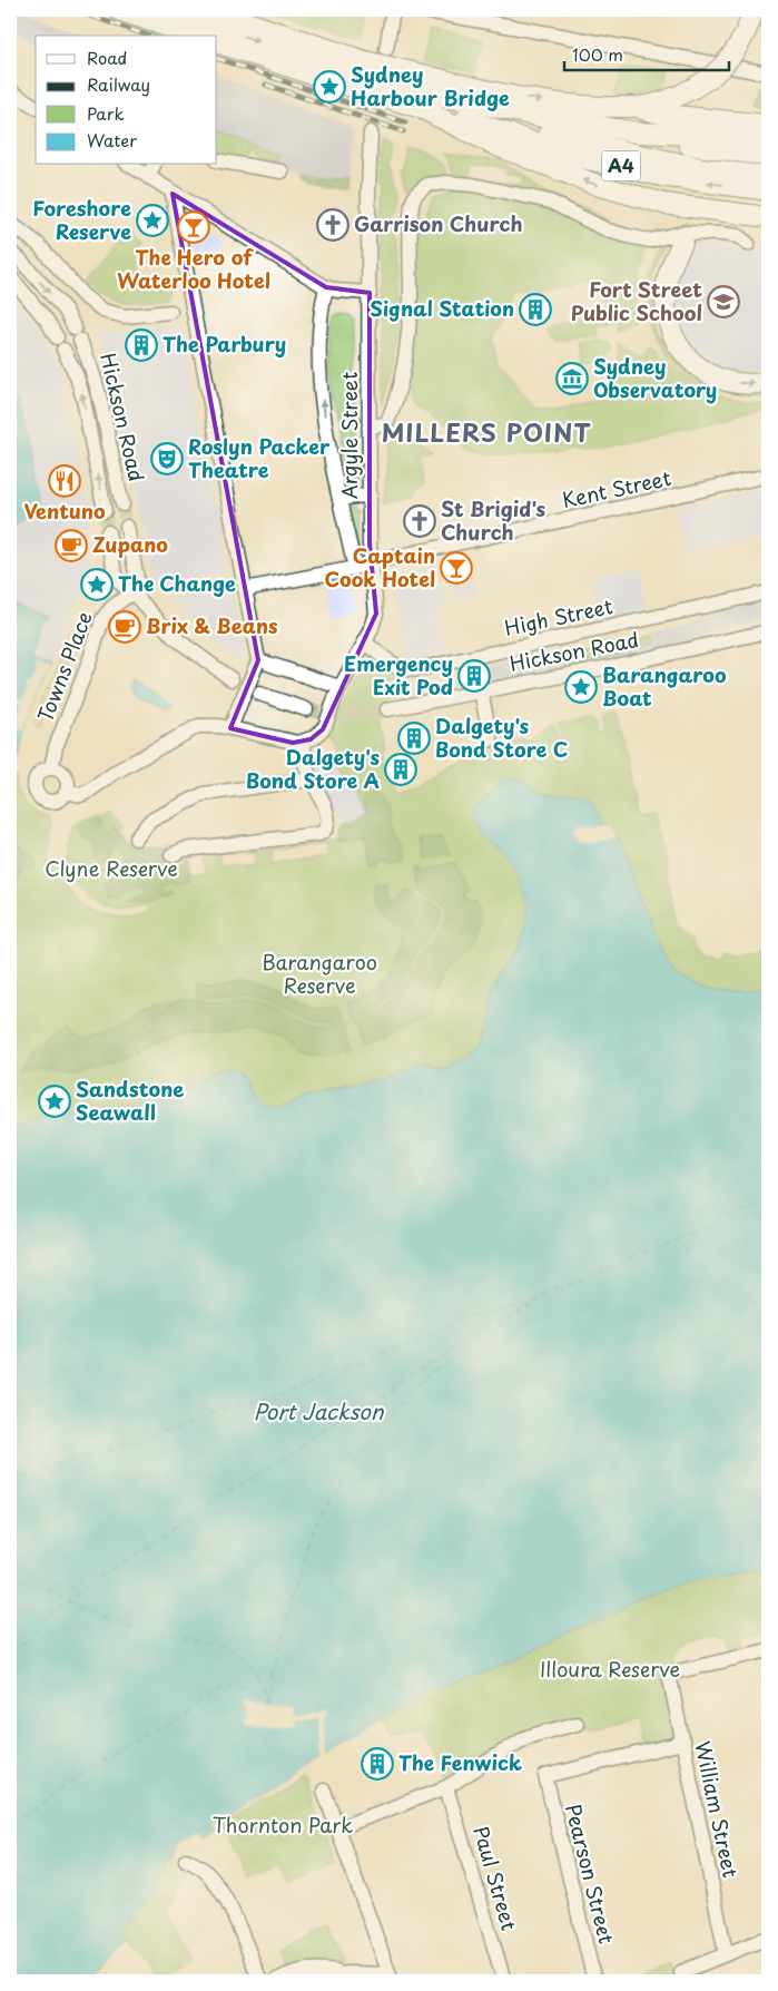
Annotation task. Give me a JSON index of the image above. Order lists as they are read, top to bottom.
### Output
{
  "streets": {
    "highway": ["A4"],
    "street": [
      "Hickson Road",
      "Argyle Street",
      "Kent Street",
      "High Street",
      "Towns Place",
      "William Street",
      "Pearson Street",
      "Paul Street"
    ]
  },
  "crossings": [
    ["Argyle Street", "Kent Street"],
    ["Argyle Street", "High Street"],
    ["William Street", "Pearson Street"]
  ],
  "districts": ["MILLERS POINT"],
  "water": ["Port Jackson"],
  "parks": [
    "Clyne Reserve",
    "Barangaroo Reserve",
    "Illoura Reserve",
    "Thornton Park"
  ],
  "places": {
    "place": [
      "Sydney Harbour Bridge",
      "Foreshore Reserve",
      "The Change",
      "Barangaroo Boat",
      "Sandstone Seawall"
    ],
    "church": ["Garrison Church", "St Brigid's Church"],
    "bar": ["The Hero of Waterloo Hotel", "Captain Cook Hotel"],
    "school or university": ["Fort Street Public School"],
    "building": [
      "Signal Station",
      "The Parbury",
      "Emergency Exit Pod",
      "Dalgety's Bond Store C",
      "Dalgety's Bond Store A",
      "The Fenwick"
    ],
    "museum": ["Sydney Observatory"],
    "theatre": ["Roslyn Packer Theatre"],
    "restaurant": ["Ventuno"],
    "cafe": ["Zupano", "Brix & Beans"]
  },
  "legend": [
    "Road",
    "Railway",
    "Park",
    "Water"
  ],
  "scale_bar": "100 m"
}
